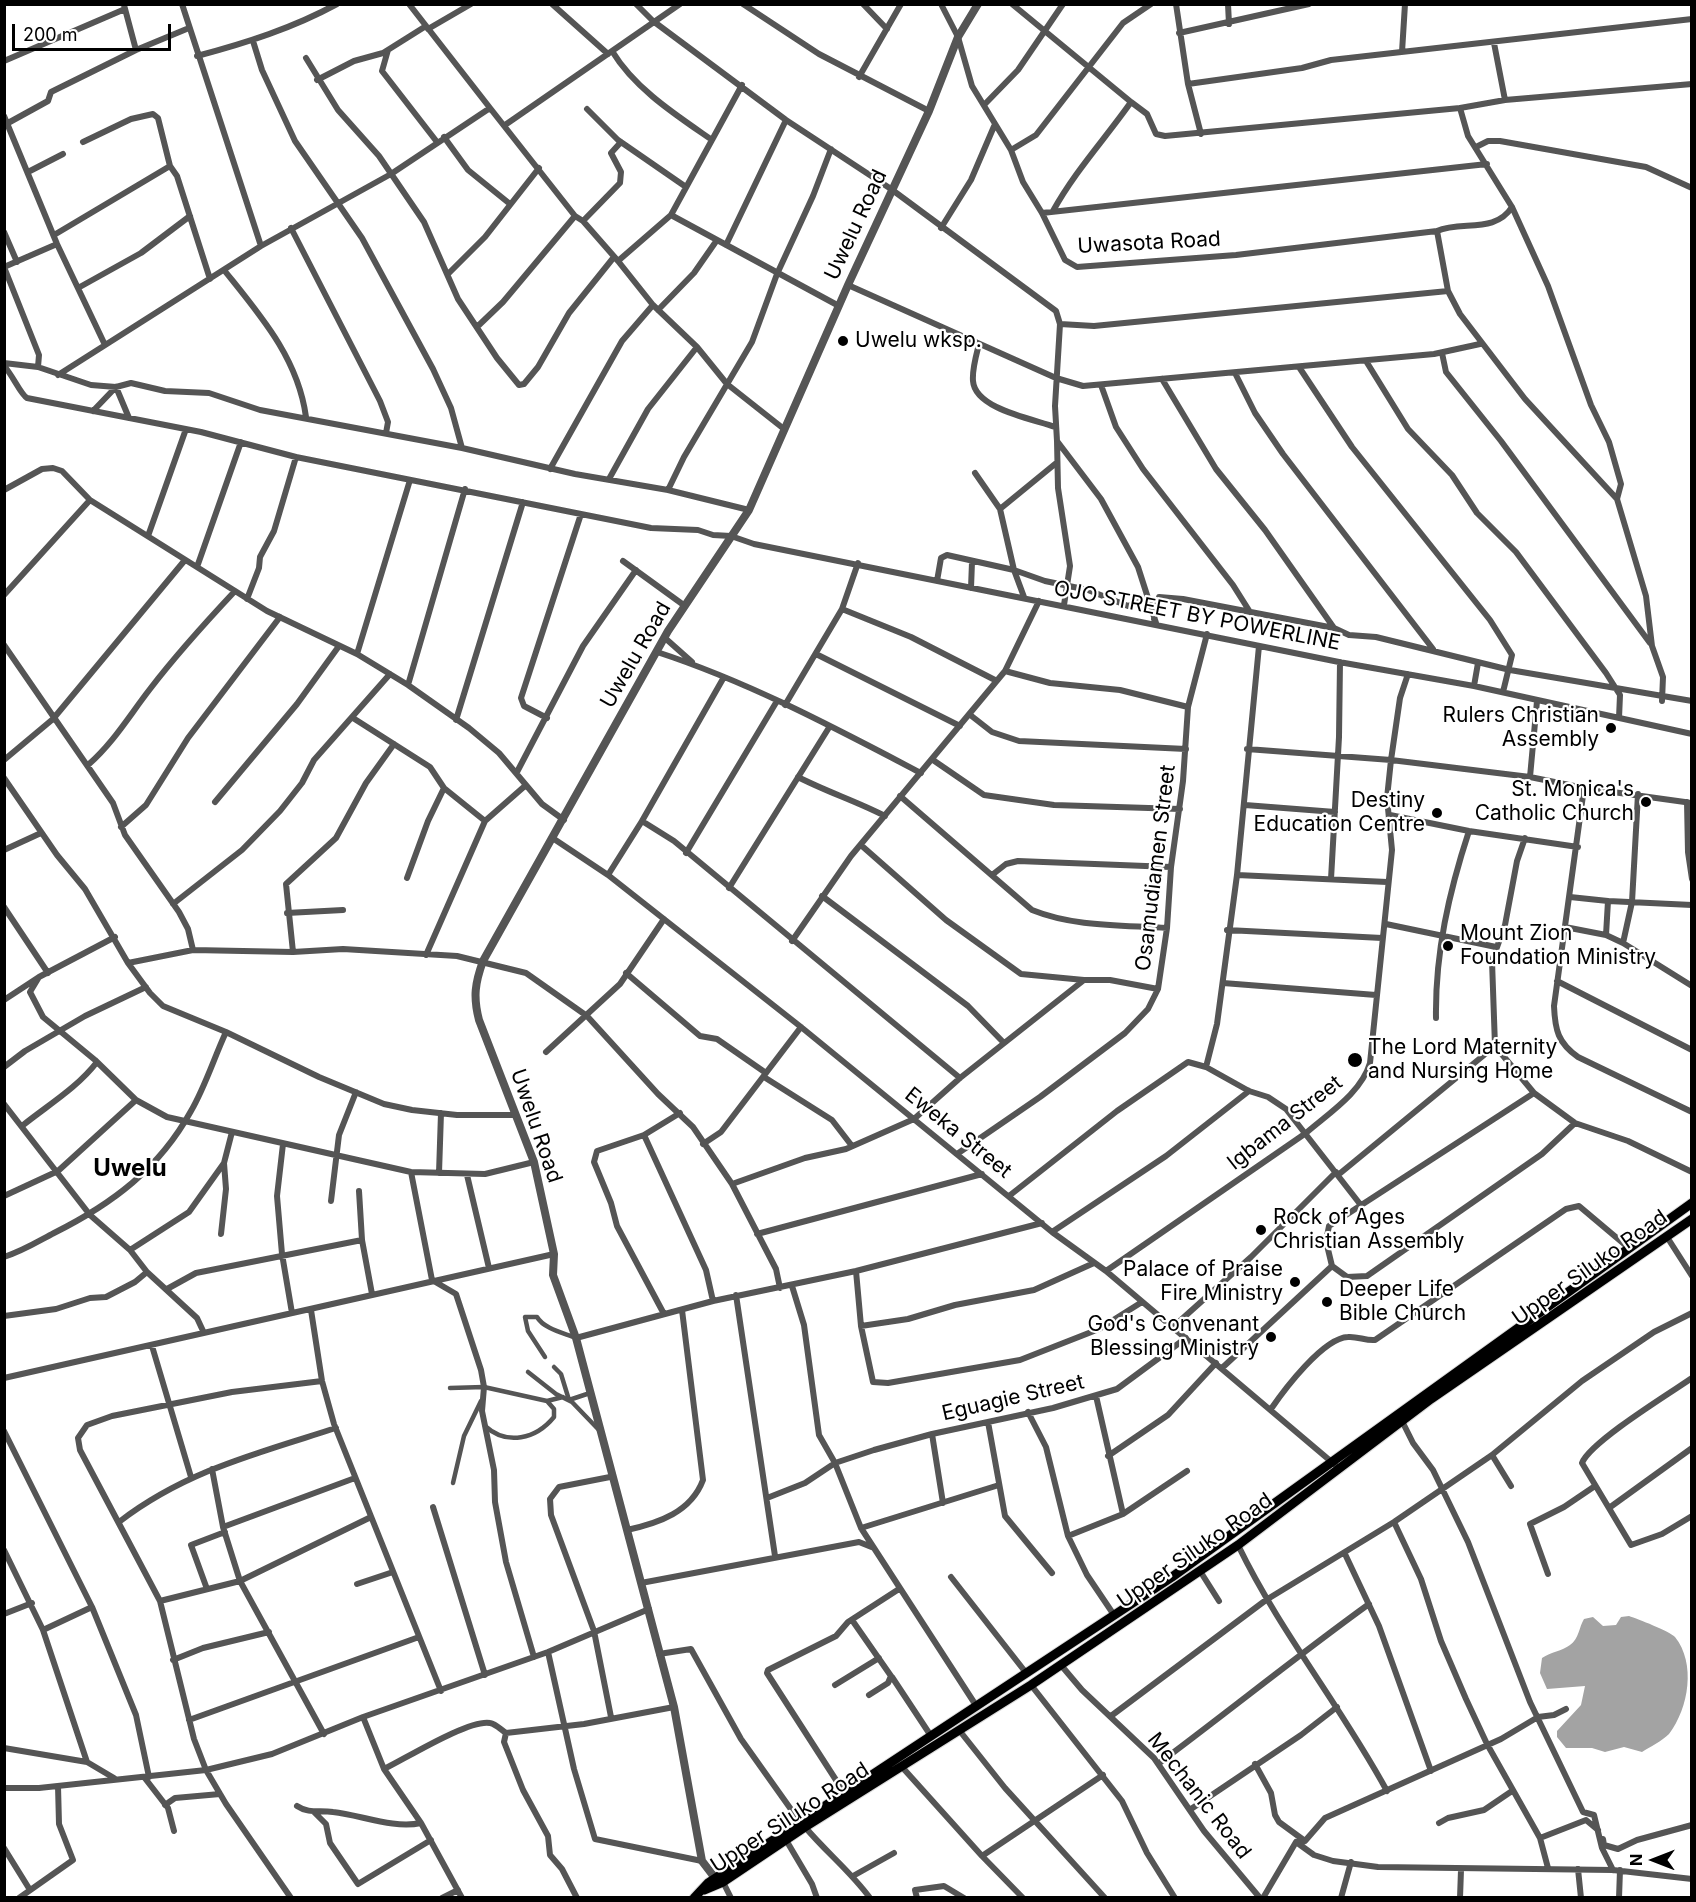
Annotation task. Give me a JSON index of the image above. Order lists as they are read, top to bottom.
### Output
{
  "streets": {
    "main road": ["Upper Siluko Road"],
    "street": [
      "Uwelu Road",
      "Uwasota Road",
      "OJO STREET BY POWERLINE",
      "Osamudiamen Street",
      "Igbama Street",
      "Eweka Street",
      "Eguagie Street",
      "Mechanic Road"
    ]
  },
  "crossings": [
    ["Uwelu Road", "Uwasota Road"],
    ["Uwelu Road", "Eweka Street"],
    ["Uwelu Road", "Upper Siluko Road"],
    ["OJO STREET BY POWERLINE", "Osamudiamen Street"],
    ["OJO STREET BY POWERLINE", "Igbama Street"],
    ["Osamudiamen Street", "Eweka Street"],
    ["Igbama Street", "Eweka Street"],
    ["Eweka Street", "Upper Siluko Road"],
    ["Eweka Street", "Eguagie Street"],
    ["Upper Siluko Road", "Mechanic Road"]
  ],
  "districts": ["Uwelu"],
  "places": [
    "Uwelu wksp.",
    "Rulers Christian Assembly",
    "St. Monica's Catholic Church",
    "Destiny Education Centre",
    "Mount Zion Foundation Ministry",
    "The Lord Maternity and Nursing Home",
    "Rock of Ages Christian Assembly",
    "Palace of Praise Fire Ministry",
    "Deeper Life Bible Church",
    "God's Convenant Blessing Ministry"
  ],
  "scale_bar": "200 m",
  "north": "left"
}
